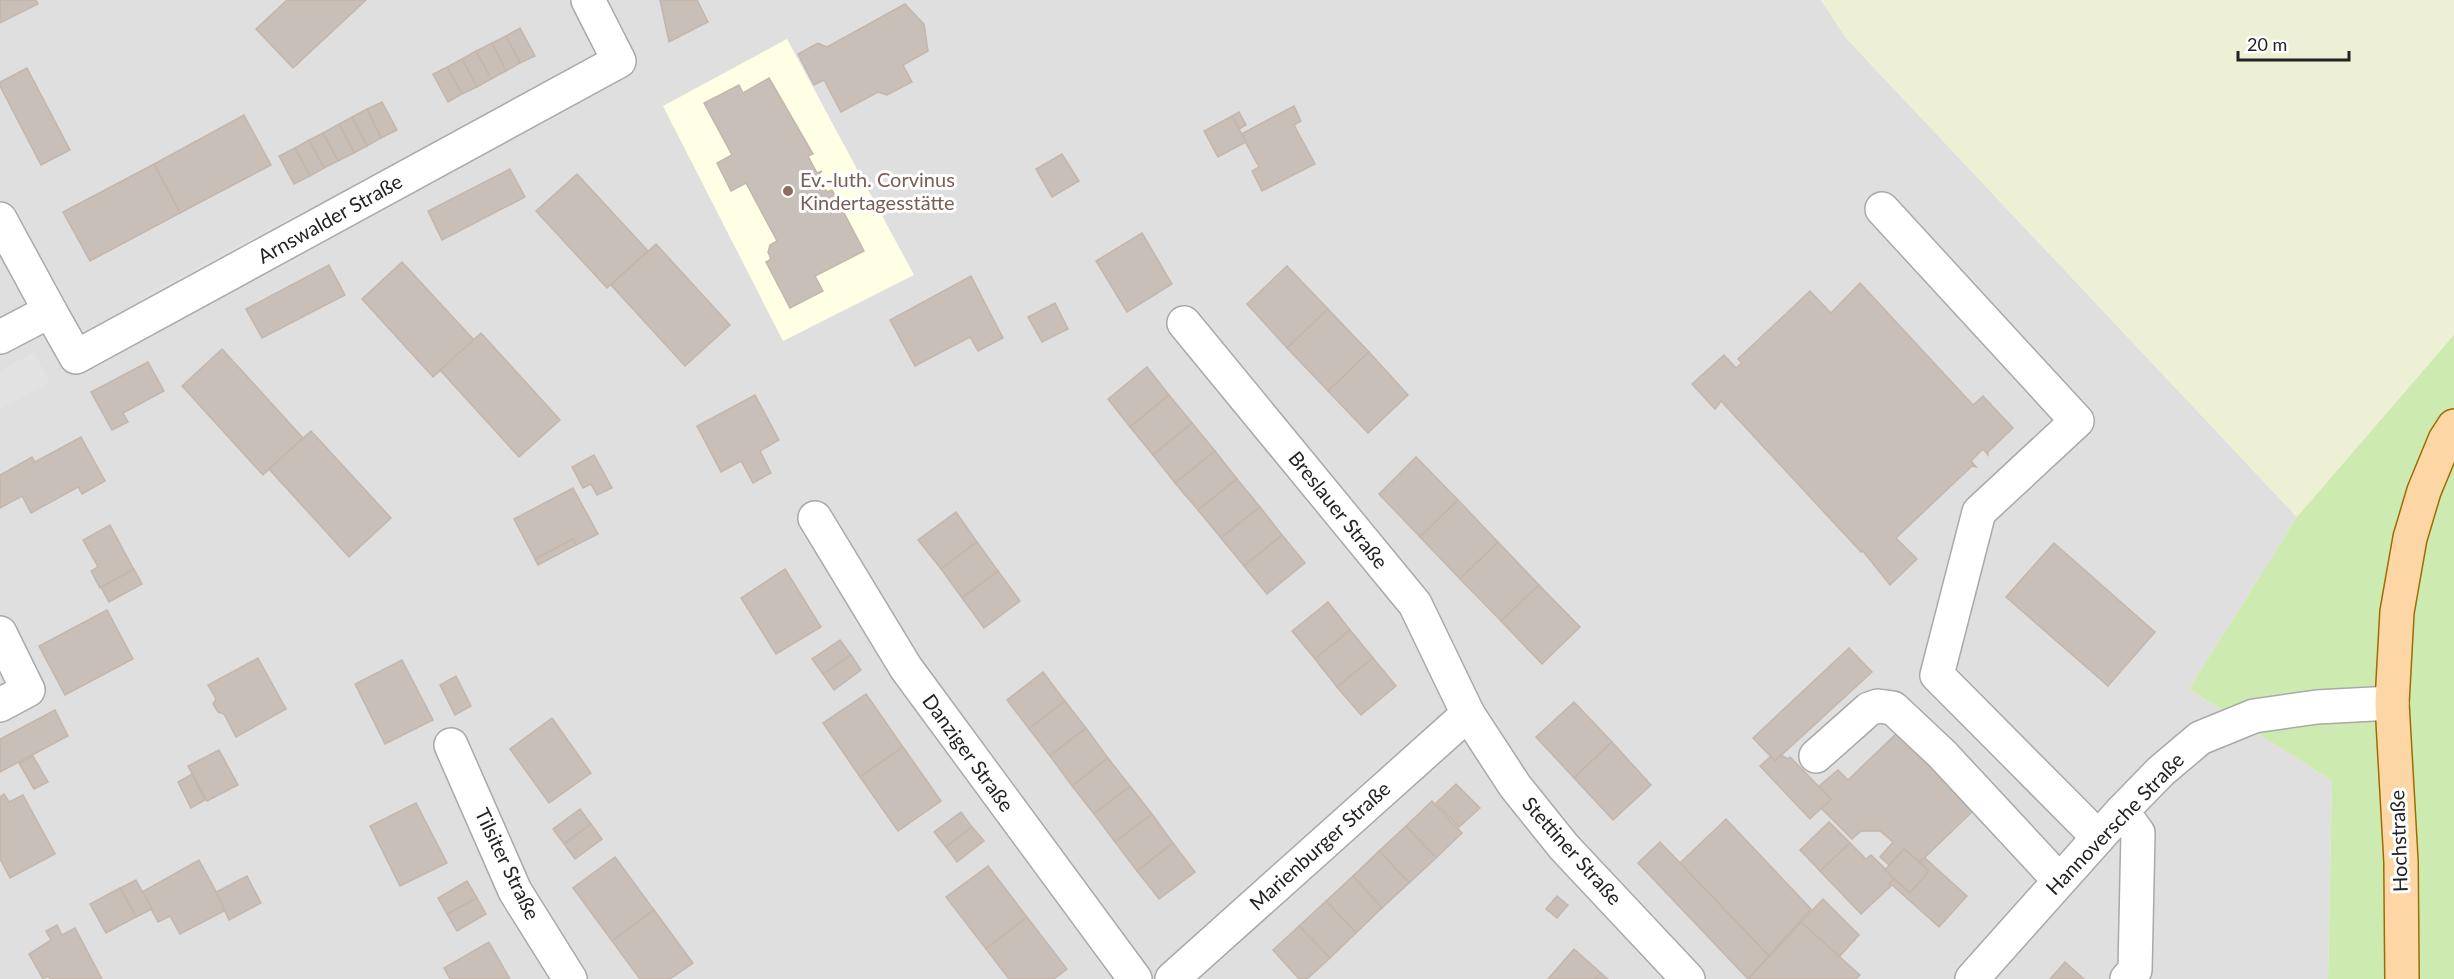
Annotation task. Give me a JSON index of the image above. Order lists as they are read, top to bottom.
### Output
{
  "streets": {
    "main road": ["Hochstraße"],
    "street": [
      "Arnswalder Straße",
      "Breslauer Straße",
      "Danziger Straße",
      "Hannoversche Straße",
      "Marienburger Straße",
      "Stettiner Straße",
      "Tilsiter Straße"
    ]
  },
  "crossings": [
    ["Breslauer Straße", "Marienburger Straße"],
    ["Breslauer Straße", "Stettiner Straße"],
    ["Hannoversche Straße", "Hochstraße"],
    ["Marienburger Straße", "Stettiner Straße"]
  ],
  "places": ["Ev.-luth. Corvinus Kindertagesstätte"],
  "scale_bar": "20 m"
}
